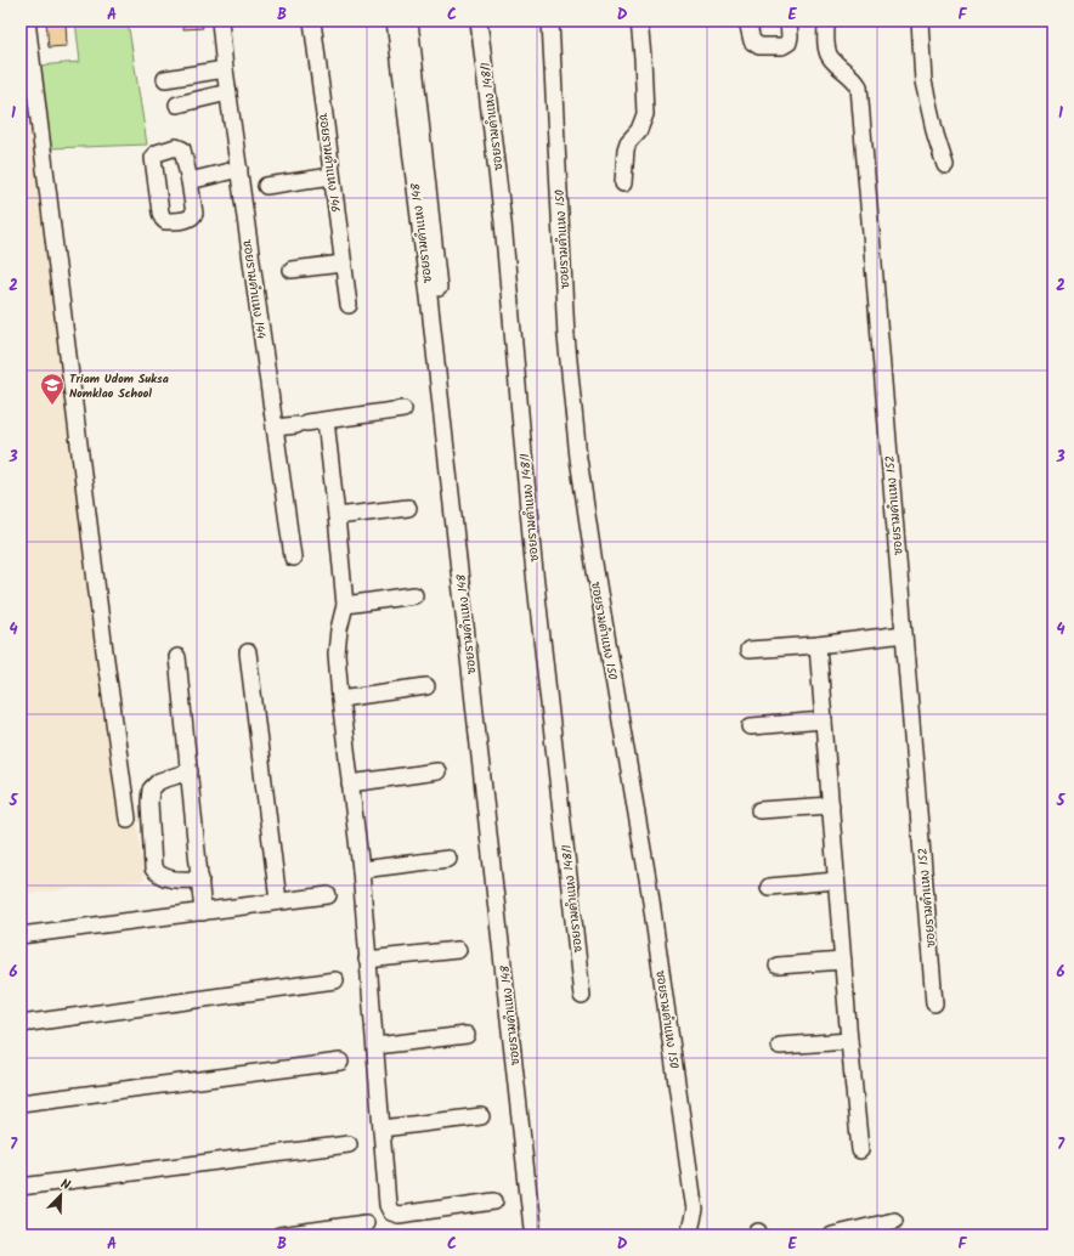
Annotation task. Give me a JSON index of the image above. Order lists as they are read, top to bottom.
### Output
{
  "streets": {
    "street": [
      "ซอยรามคำแหง 148/1",
      "ซอยรามคำแหง 146",
      "ซอยรามคำแหง 148",
      "ซอยรามคำแหง 150",
      "ซอยรามคำแหง 144",
      "ซอยรามคำแหง 152"
    ]
  },
  "places": {
    "school or university": ["Triam Udom Suksa Nomklao School"]
  },
  "north": "top right",
  "grid": {
    "columns": [
      "A",
      "B",
      "C",
      "D",
      "E",
      "F"
    ],
    "rows": [
      "1",
      "2",
      "3",
      "4",
      "5",
      "6",
      "7"
    ]
  }
}
